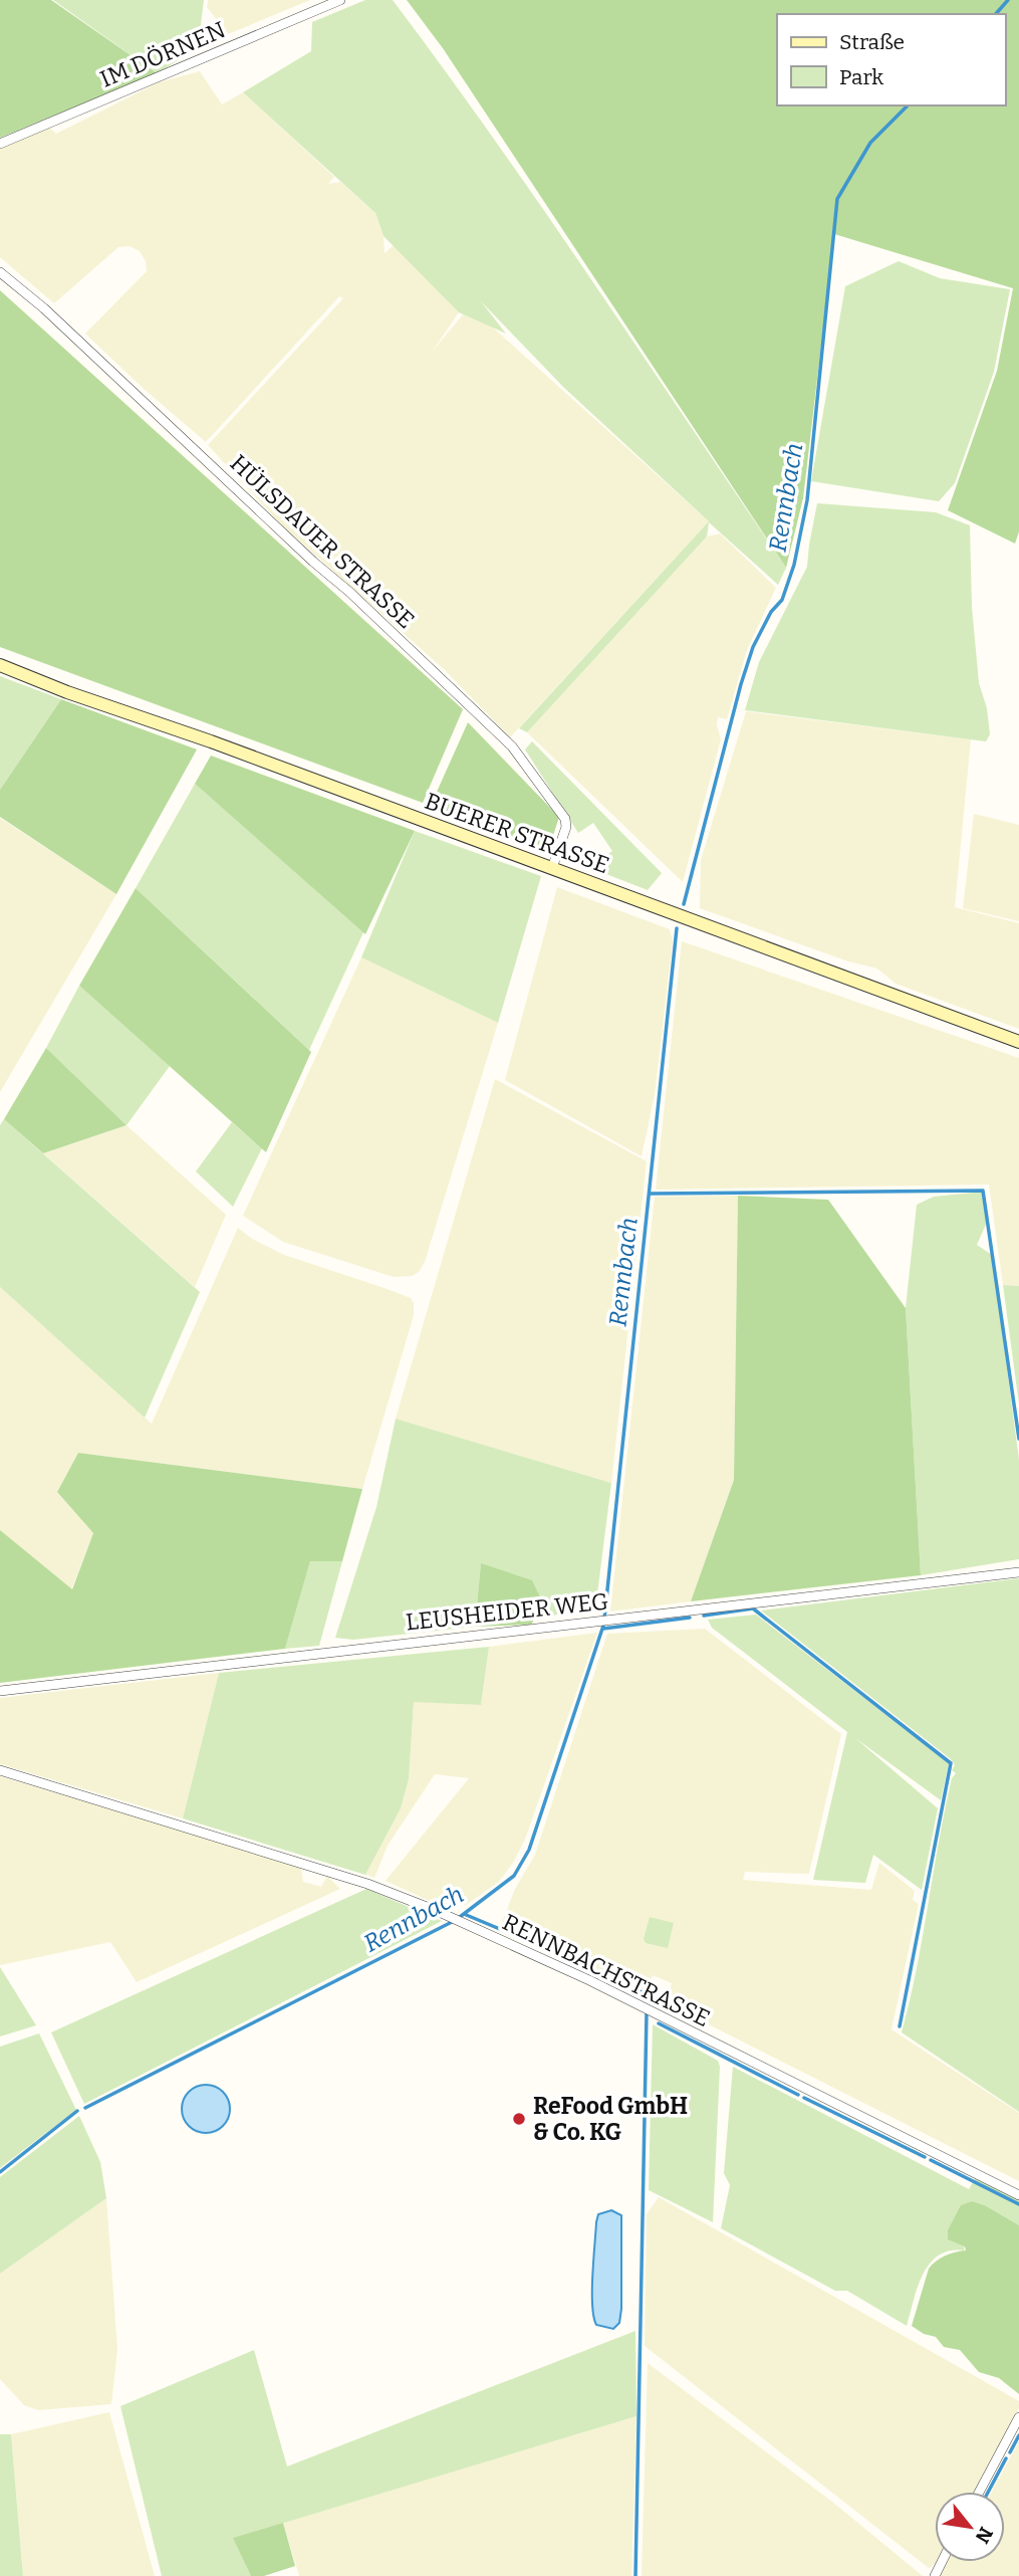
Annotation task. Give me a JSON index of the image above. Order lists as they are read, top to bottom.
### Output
{
  "streets": {
    "main road": ["BUERER STRASSE"],
    "street": [
      "IM DÖRNEN",
      "HÜLSDAUER STRASSE",
      "LEUSHEIDER WEG",
      "RENNBACHSTRASSE"
    ]
  },
  "crossings": [
    ["HÜLSDAUER STRASSE", "BUERER STRASSE"]
  ],
  "water": ["Rennbach"],
  "places": ["ReFood GmbH & Co. KG"],
  "legend": ["Straße", "Park"],
  "north": "bottom right"
}
